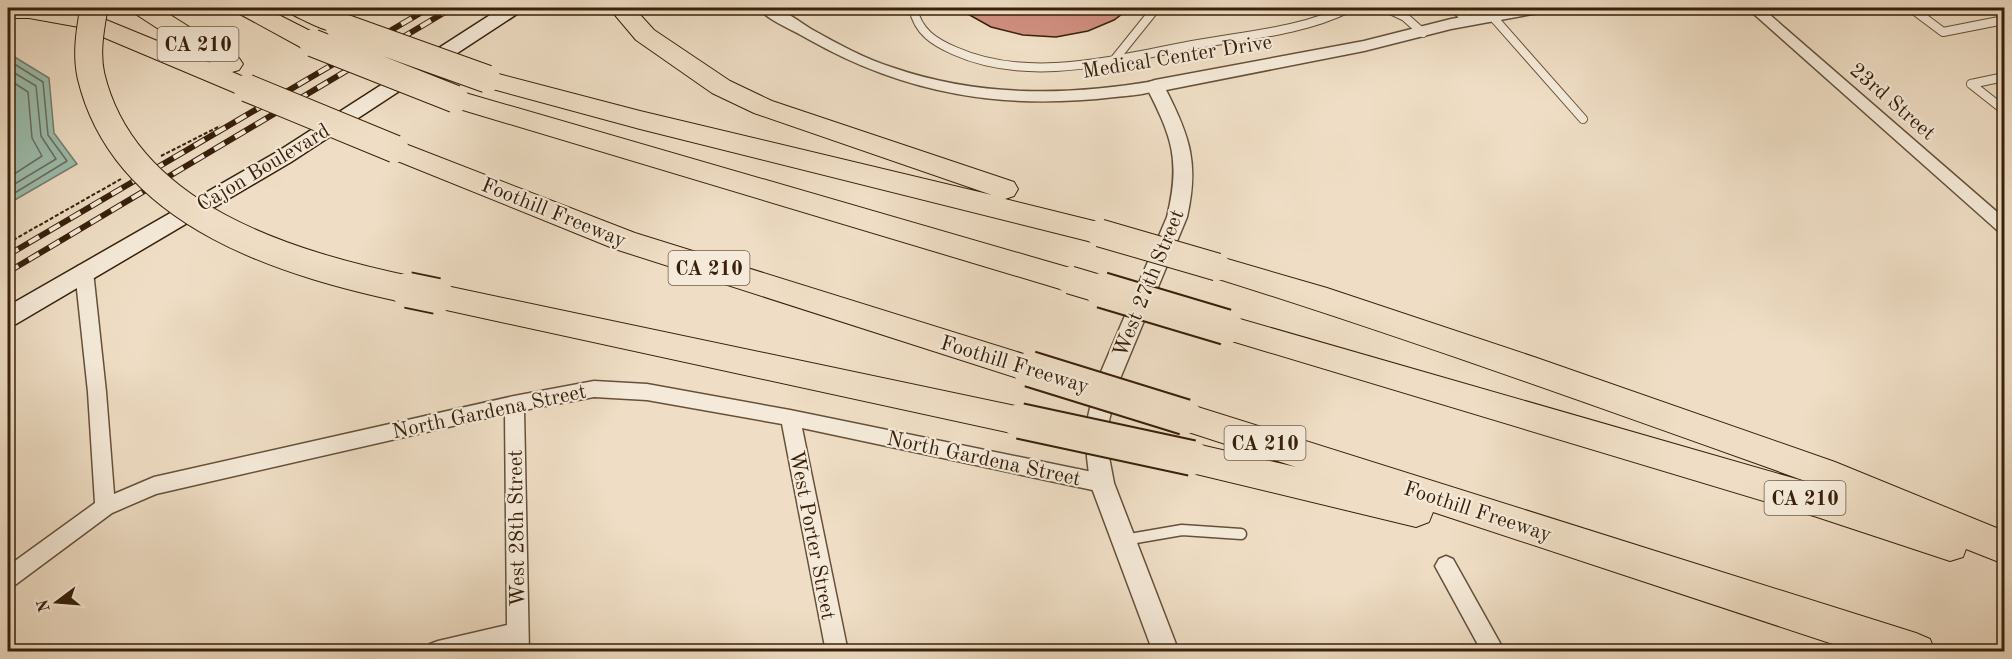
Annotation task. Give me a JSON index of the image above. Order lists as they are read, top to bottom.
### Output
{
  "streets": {
    "highway": ["CA 210", "Foothill Freeway"],
    "main road": ["Cajon Boulevard"],
    "street": [
      "Medical Center Drive",
      "23rd Street",
      "West 27th Street",
      "North Gardena Street",
      "West 28th Street",
      "West Porter Street"
    ]
  },
  "crossings": [
    ["CA 210", "Foothill Freeway"],
    ["Medical Center Drive", "West 27th Street"],
    ["West 27th Street", "North Gardena Street"],
    ["North Gardena Street", "West 28th Street"],
    ["North Gardena Street", "West Porter Street"]
  ],
  "north": "left"
}
